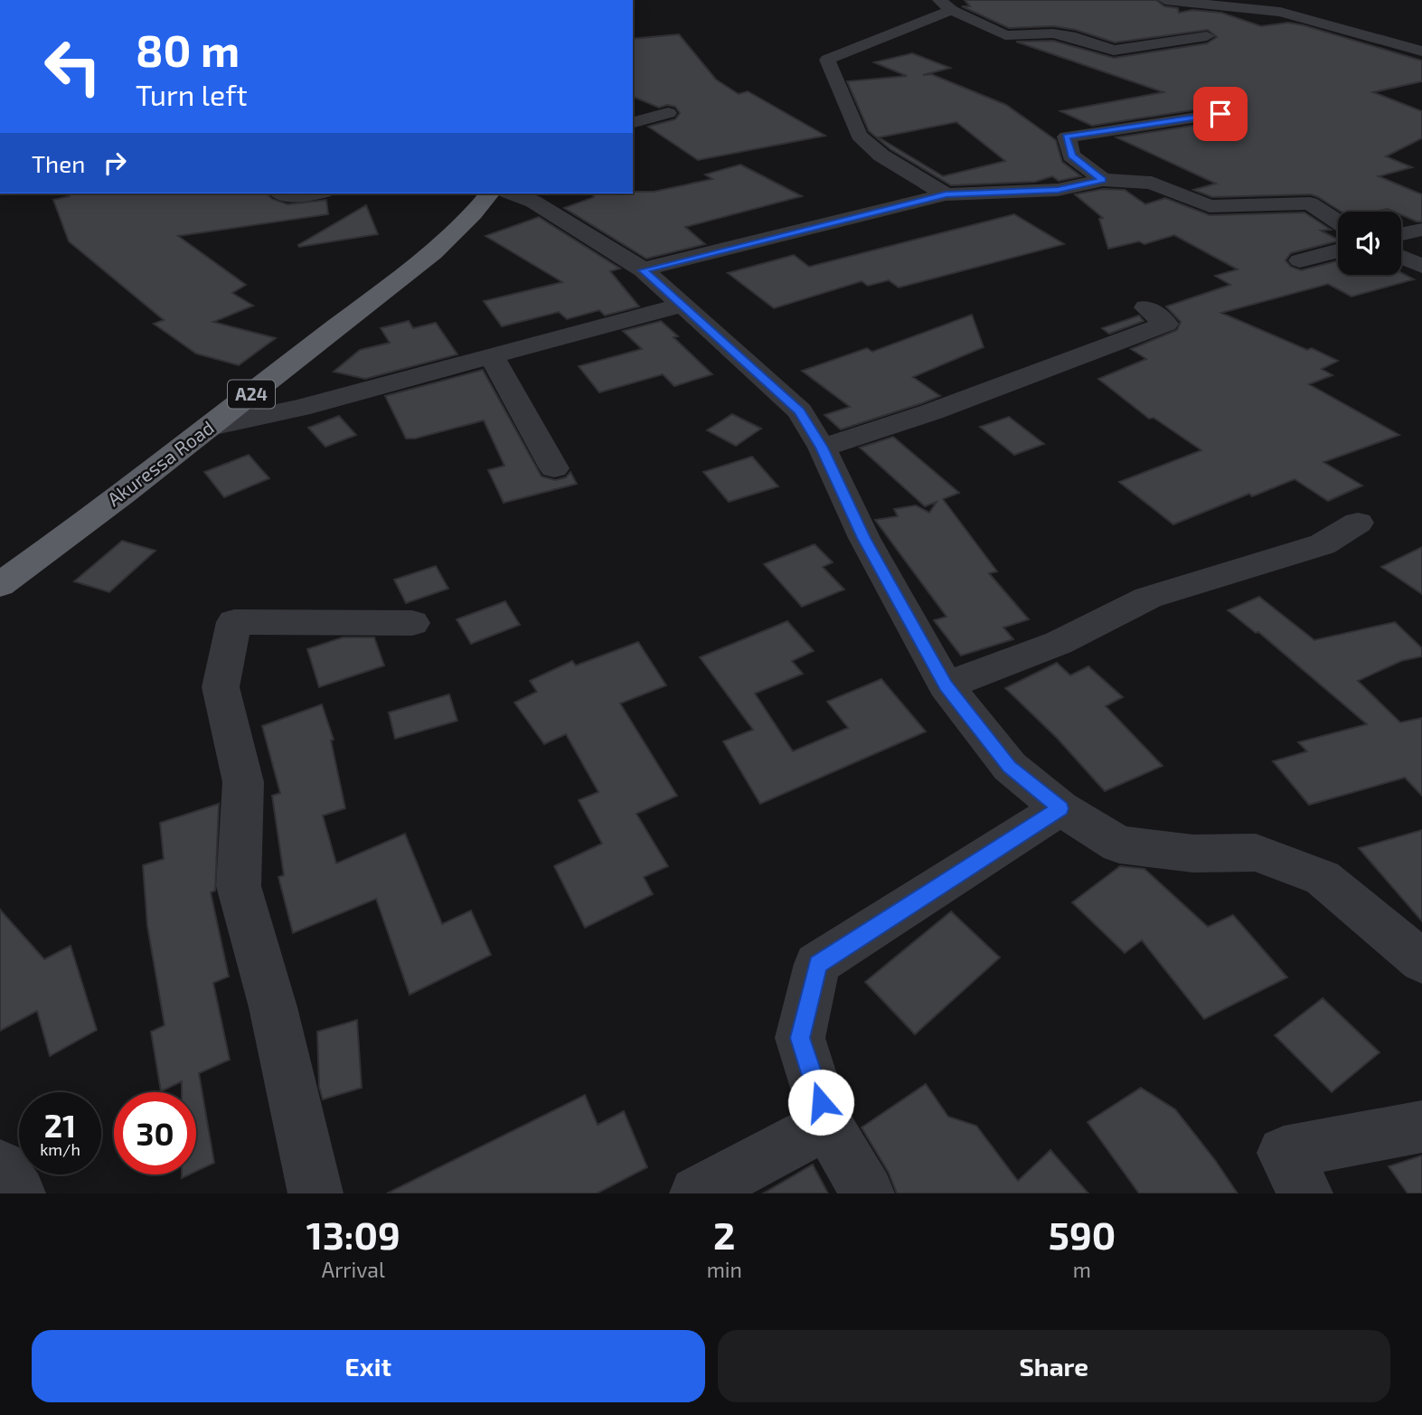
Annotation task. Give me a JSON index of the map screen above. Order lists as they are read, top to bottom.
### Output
{
  "streets": {
    "highway": ["A24", "Akuressa Road"]
  },
  "page": {
    "turn": ["80 m", "Turn left"],
    "then": "Then",
    "speed": "21 km/h",
    "limit": "30",
    "eta": [
      "13:09",
      "Arrival",
      "2",
      "min",
      "590",
      "m"
    ],
    "buttons": ["Exit", "Share"]
  }
}
